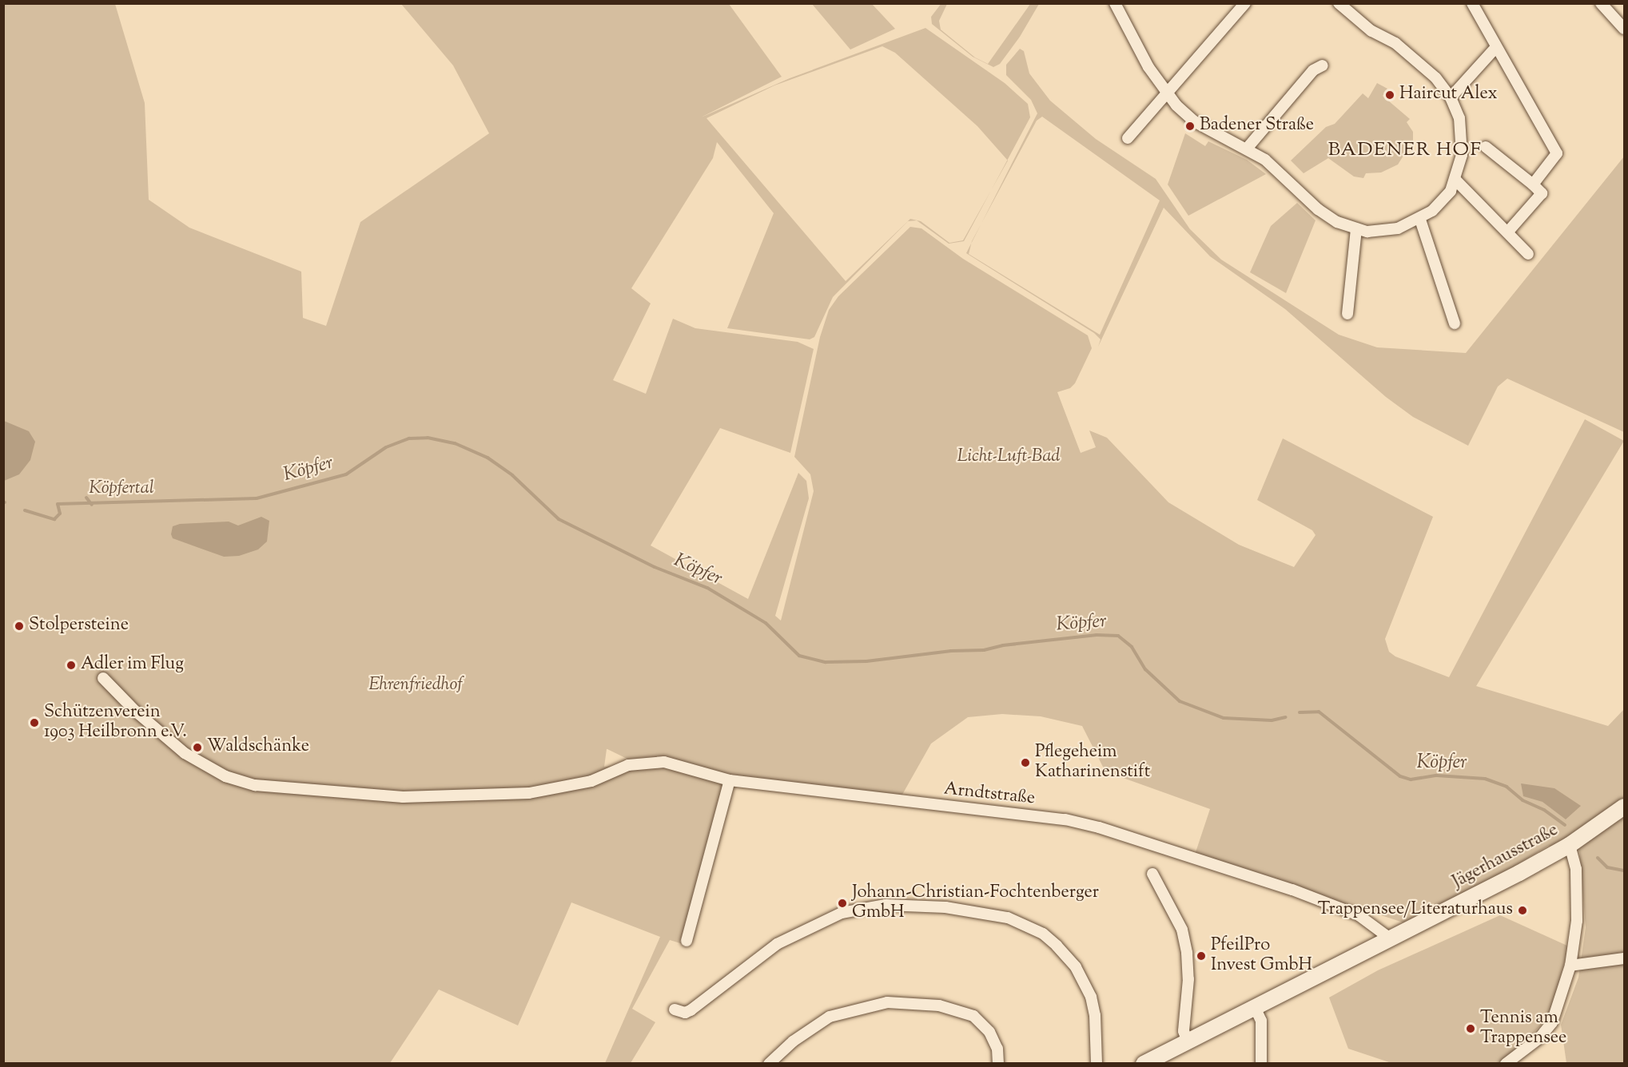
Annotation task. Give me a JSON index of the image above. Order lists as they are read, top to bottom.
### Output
{
  "streets": {
    "street": ["Arndtstraße", "Jägerhausstraße"]
  },
  "crossings": [
    ["Arndtstraße", "Jägerhausstraße"]
  ],
  "districts": ["BADENER HOF"],
  "water": ["Köpfer"],
  "parks": ["Licht-Luft-Bad", "Köpfertal", "Ehrenfriedhof"],
  "places": [
    "Haircut Alex",
    "Badener Straße",
    "Stolpersteine",
    "Adler im Flug",
    "Schützenverein 1903 Heilbronn e.V.",
    "Waldschänke",
    "Pflegeheim Katharinenstift",
    "Johann-Christian-Fochtenberger GmbH",
    "Trappensee/Literaturhaus",
    "PfeilPro Invest GmbH",
    "Tennis am Trappensee"
  ]
}
